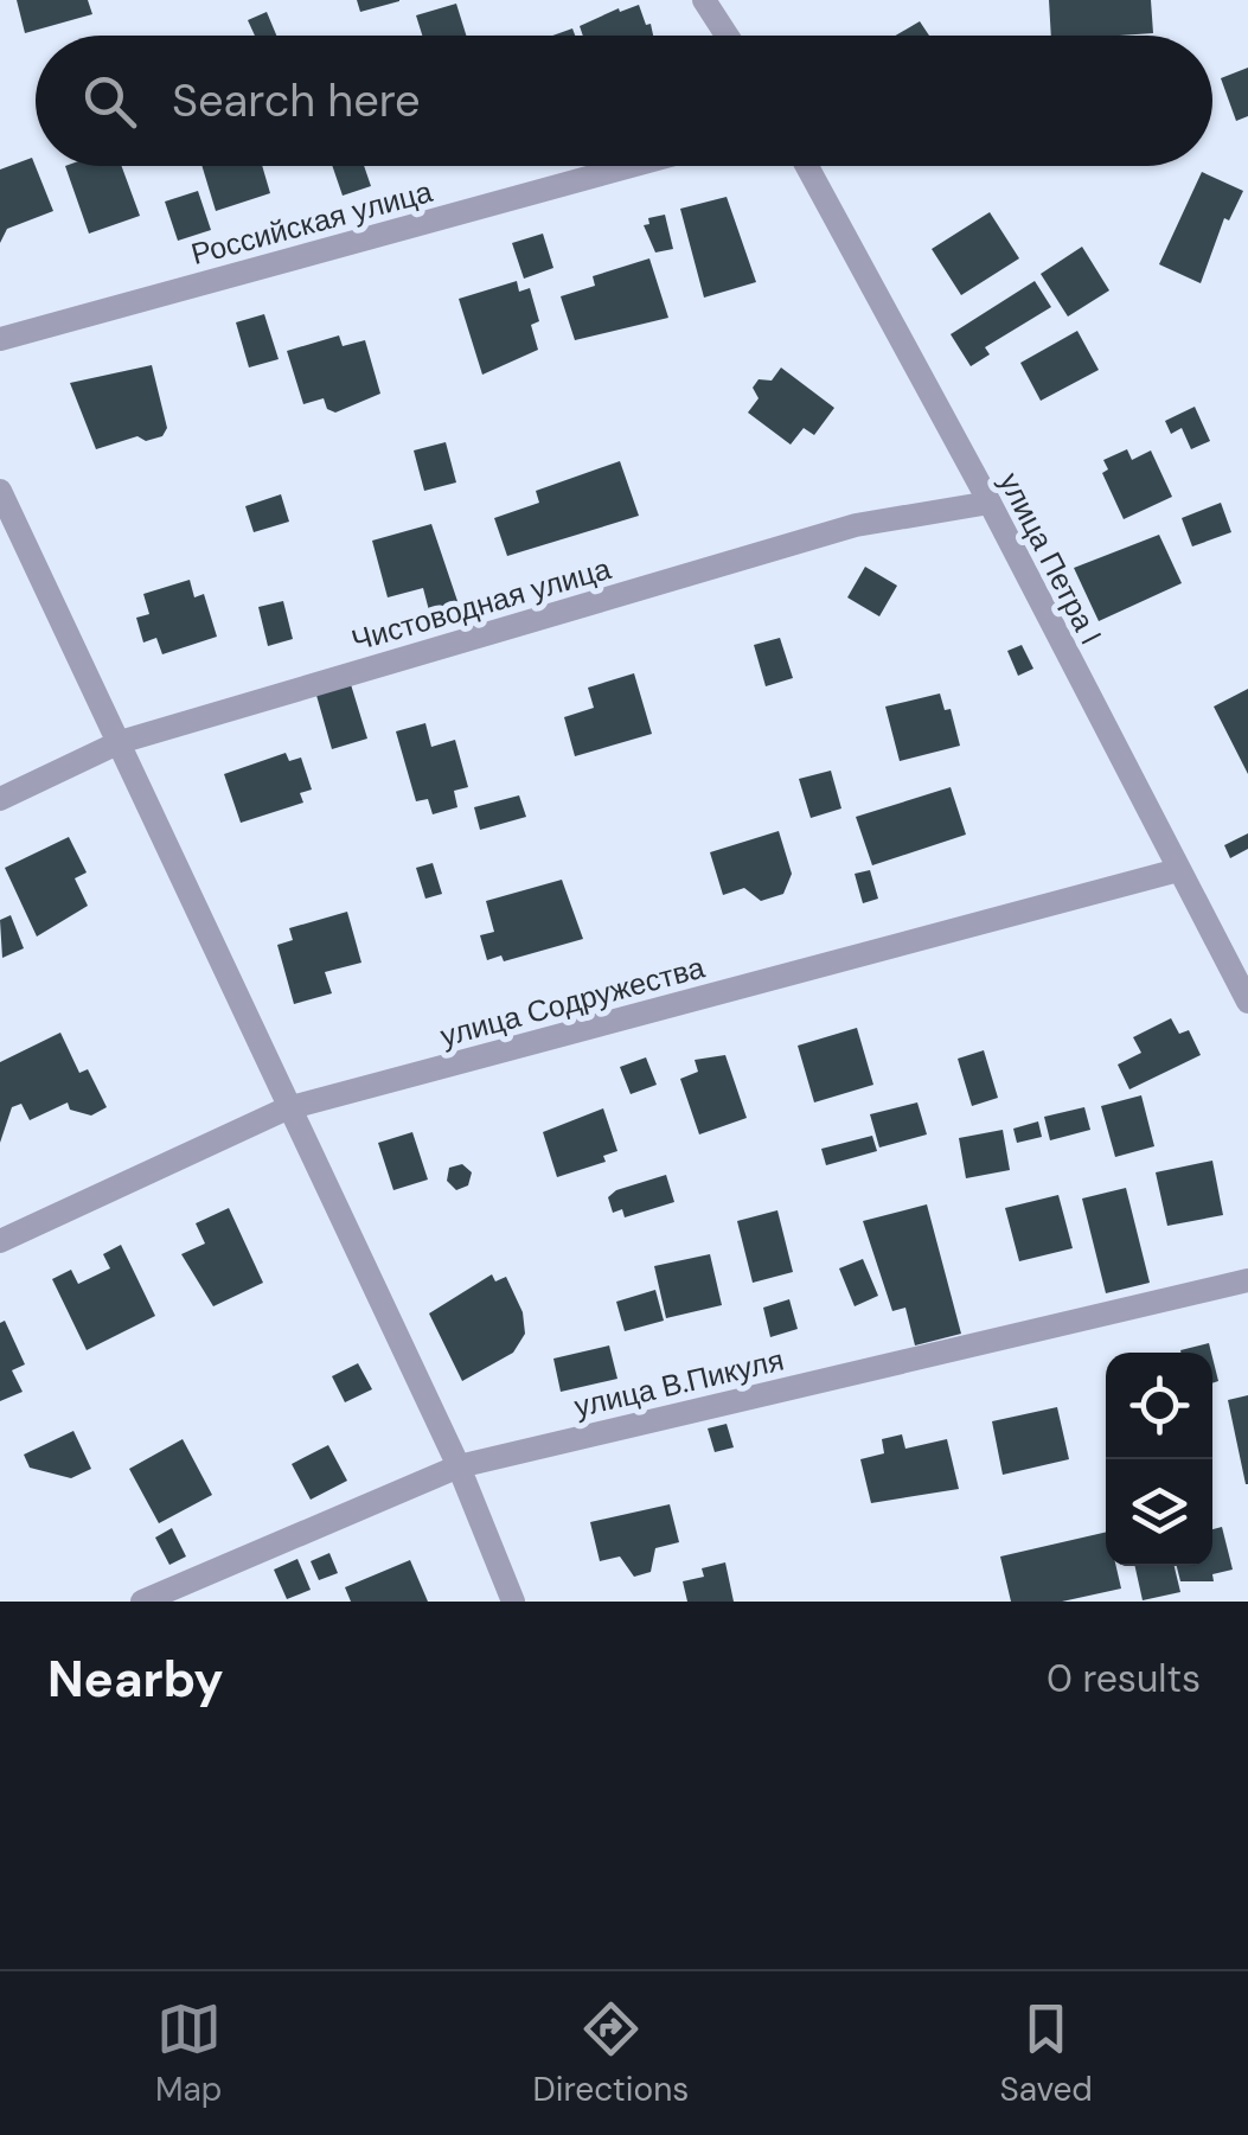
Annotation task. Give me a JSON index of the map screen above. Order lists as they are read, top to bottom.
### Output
{
  "streets": {
    "street": [
      "Российская улица",
      "улица Петра I",
      "Чистоводная улица",
      "улица Содружества",
      "улица В.Пикуля"
    ]
  },
  "crossings": [
    ["улица Петра I", "Чистоводная улица"],
    ["улица Петра I", "улица Содружества"]
  ],
  "page": {
    "search": "Search here",
    "heading": ["Nearby", "0 results"],
    "nav": ["Map", "Directions", "Saved"]
  }
}
